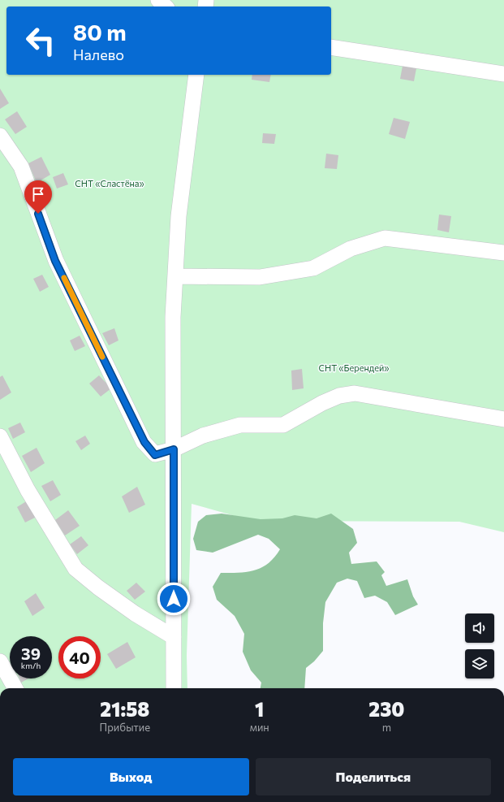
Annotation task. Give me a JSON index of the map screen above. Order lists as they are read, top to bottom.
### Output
{
  "parks": ["СНТ «Сластёна»", "СНТ «Берендей»"],
  "page": {
    "turn": ["80 m", "Налево"],
    "speed": "39 km/h",
    "limit": "40",
    "eta": [
      "21:58",
      "Прибытие",
      "1",
      "мин",
      "230",
      "m"
    ],
    "buttons": ["Выход", "Поделиться"]
  }
}
